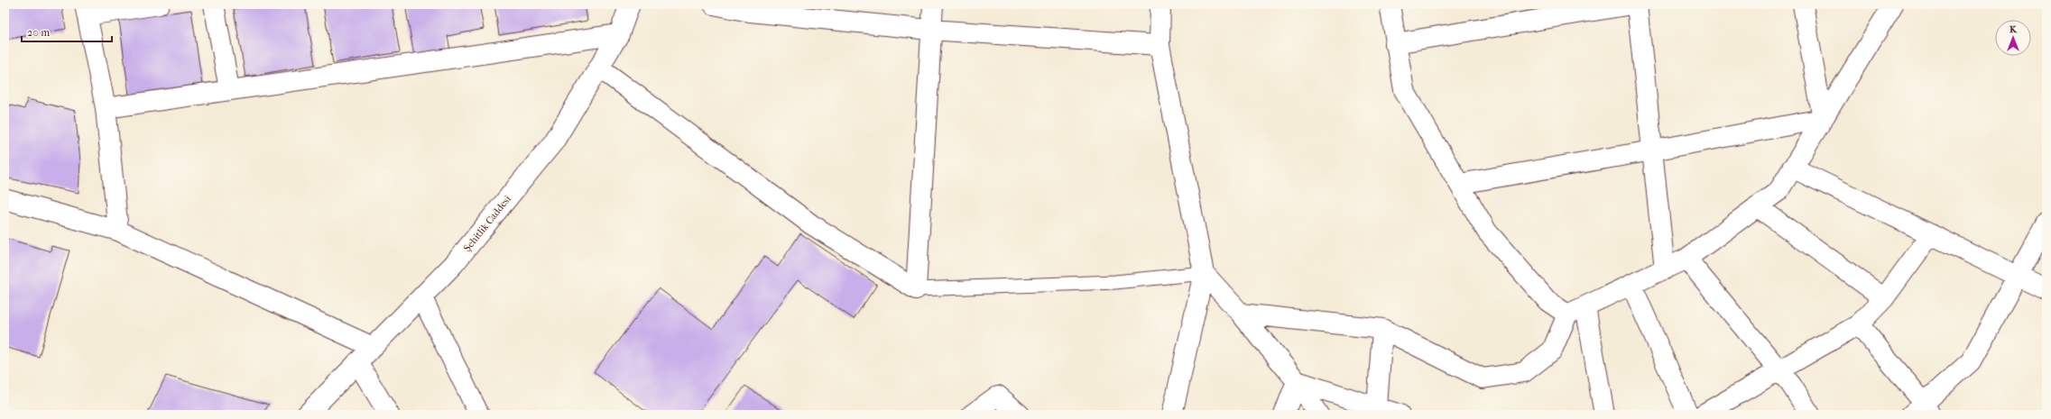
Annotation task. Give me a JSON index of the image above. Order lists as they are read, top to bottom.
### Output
{
  "streets": {
    "street": ["Şehitlik Caddesi"]
  },
  "scale_bar": "20 m",
  "north": "top"
}
